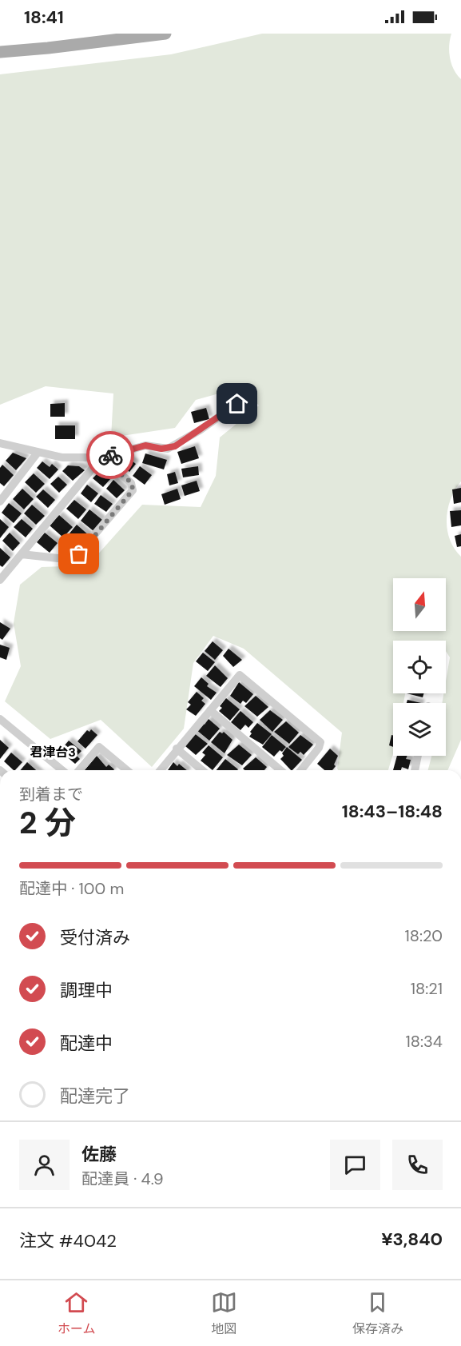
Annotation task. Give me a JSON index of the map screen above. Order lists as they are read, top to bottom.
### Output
{
  "districts": ["君津台3"],
  "north": "top",
  "page": {
    "status": "18:41",
    "heading": ["2 分", "到着まで", "18:43–18:48"],
    "panel": [
      "佐藤",
      "配達員 · 4.9",
      "注文 #4042",
      "¥3,840"
    ],
    "bar": "配達中 · 100 m",
    "list": [
      ["受付済み", "18:20"],
      ["調理中", "18:21"],
      ["配達中", "18:34"],
      "配達完了"
    ],
    "tabs": ["ホーム", "地図", "保存済み"]
  }
}
